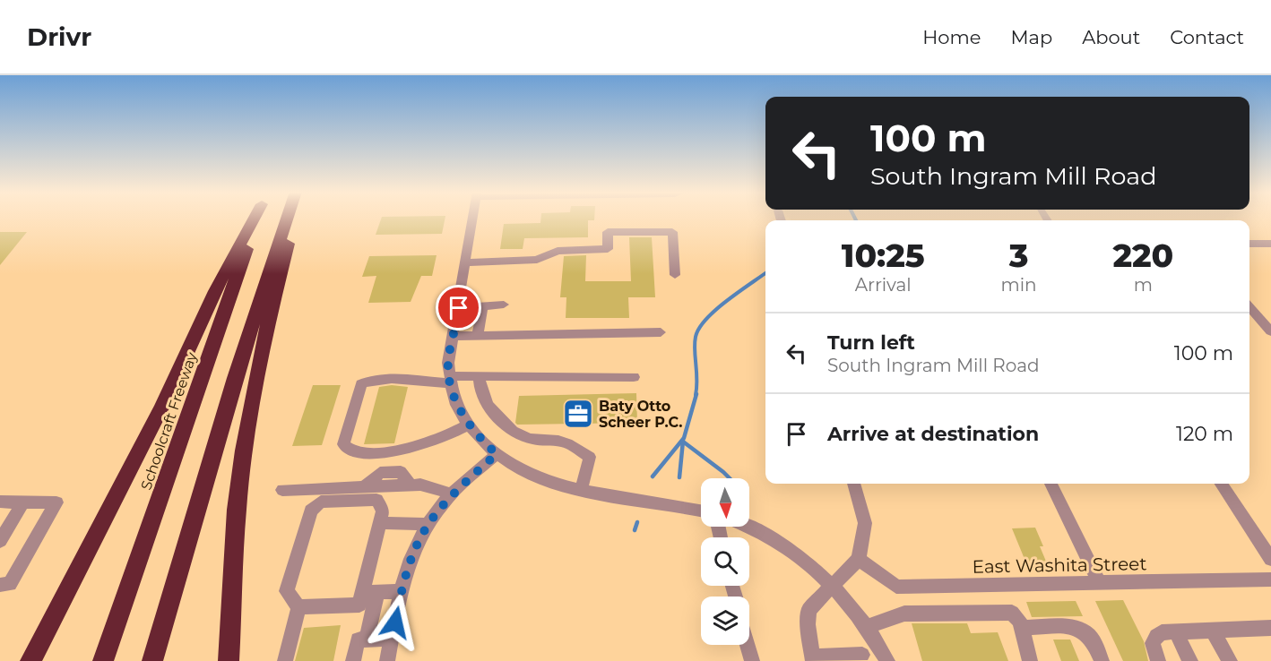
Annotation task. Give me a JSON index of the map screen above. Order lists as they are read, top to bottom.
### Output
{
  "streets": {
    "highway": ["Schoolcraft Freeway"],
    "street": ["East Washita Street"]
  },
  "places": {
    "office": ["Baty Otto Scheer P.C."]
  },
  "north": "bottom",
  "page": {
    "header": "Drivr",
    "nav": [
      "Home",
      "Map",
      "About",
      "Contact"
    ],
    "turn": ["100 m", "South Ingram Mill Road"],
    "eta": [
      "10:25",
      "Arrival",
      "3",
      "min",
      "220",
      "m"
    ],
    "list": [
      {
        "name": "Turn left",
        "note": "South Ingram Mill Road",
        "value": "100 m"
      },
      {
        "name": "Arrive at destination",
        "value": "120 m"
      }
    ]
  }
}
